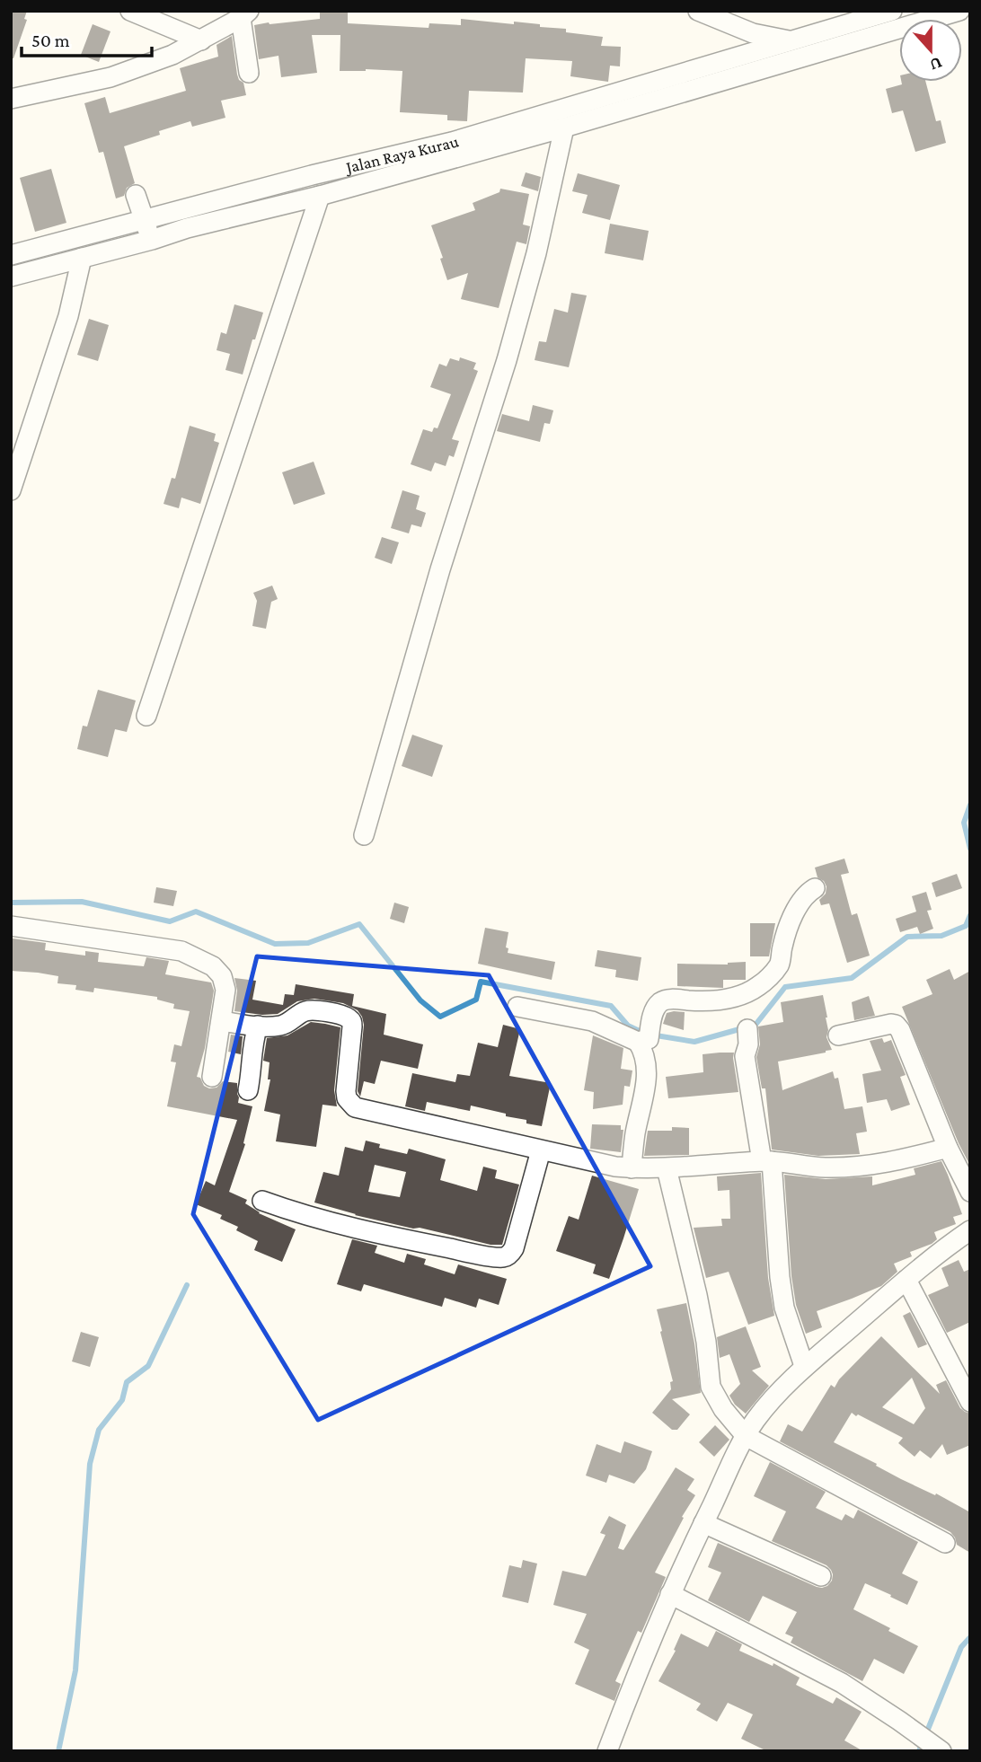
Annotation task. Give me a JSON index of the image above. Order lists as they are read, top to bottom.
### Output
{
  "streets": {
    "street": ["Jalan Raya Kurau"]
  },
  "scale_bar": "50 m",
  "north": "bottom"
}
